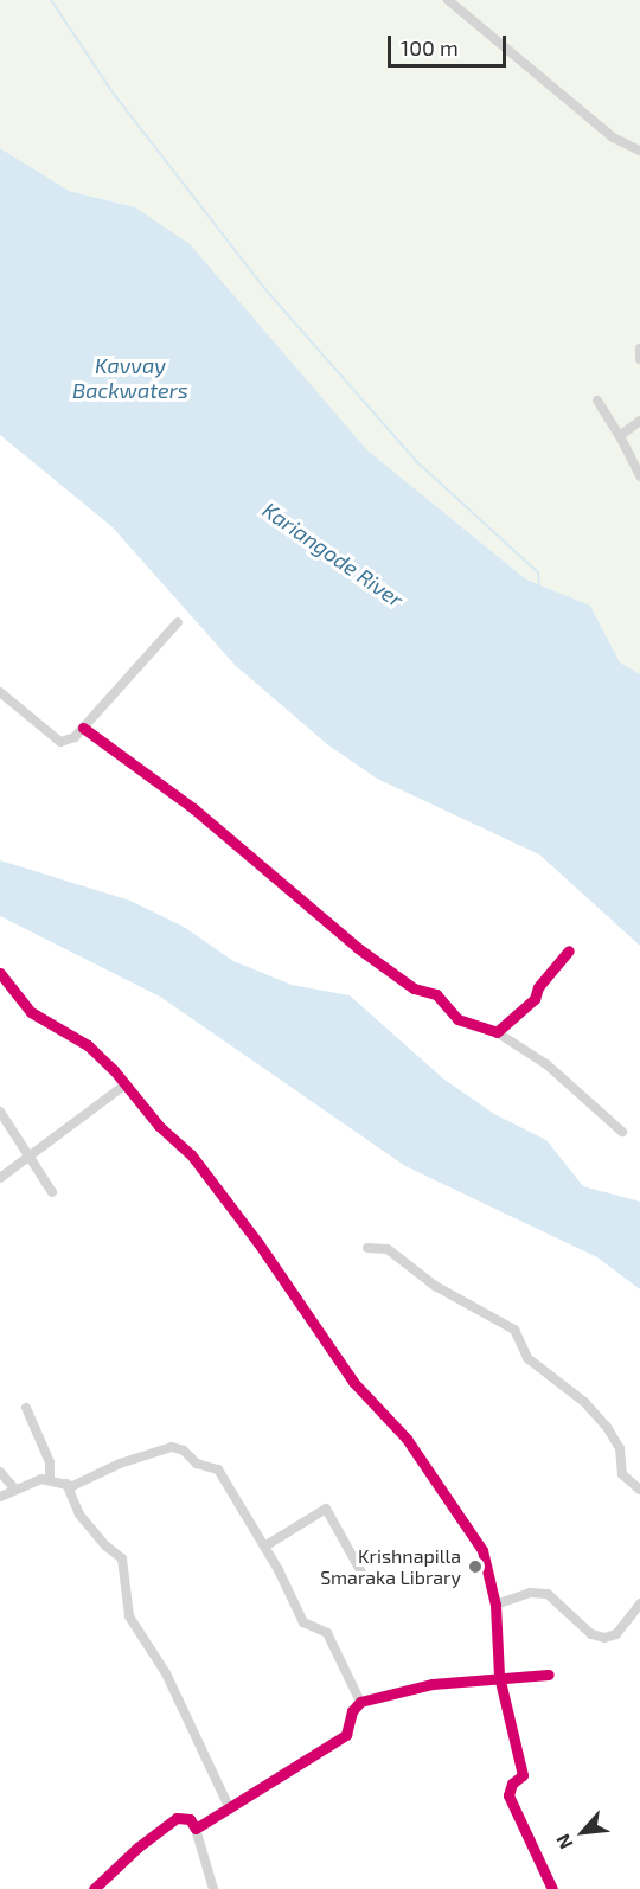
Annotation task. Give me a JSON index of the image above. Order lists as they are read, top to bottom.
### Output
{
  "water": ["Kavvay Backwaters", "Kariangode River"],
  "places": ["Krishnapilla Smaraka Library"],
  "scale_bar": "100 m",
  "north": "bottom left"
}
